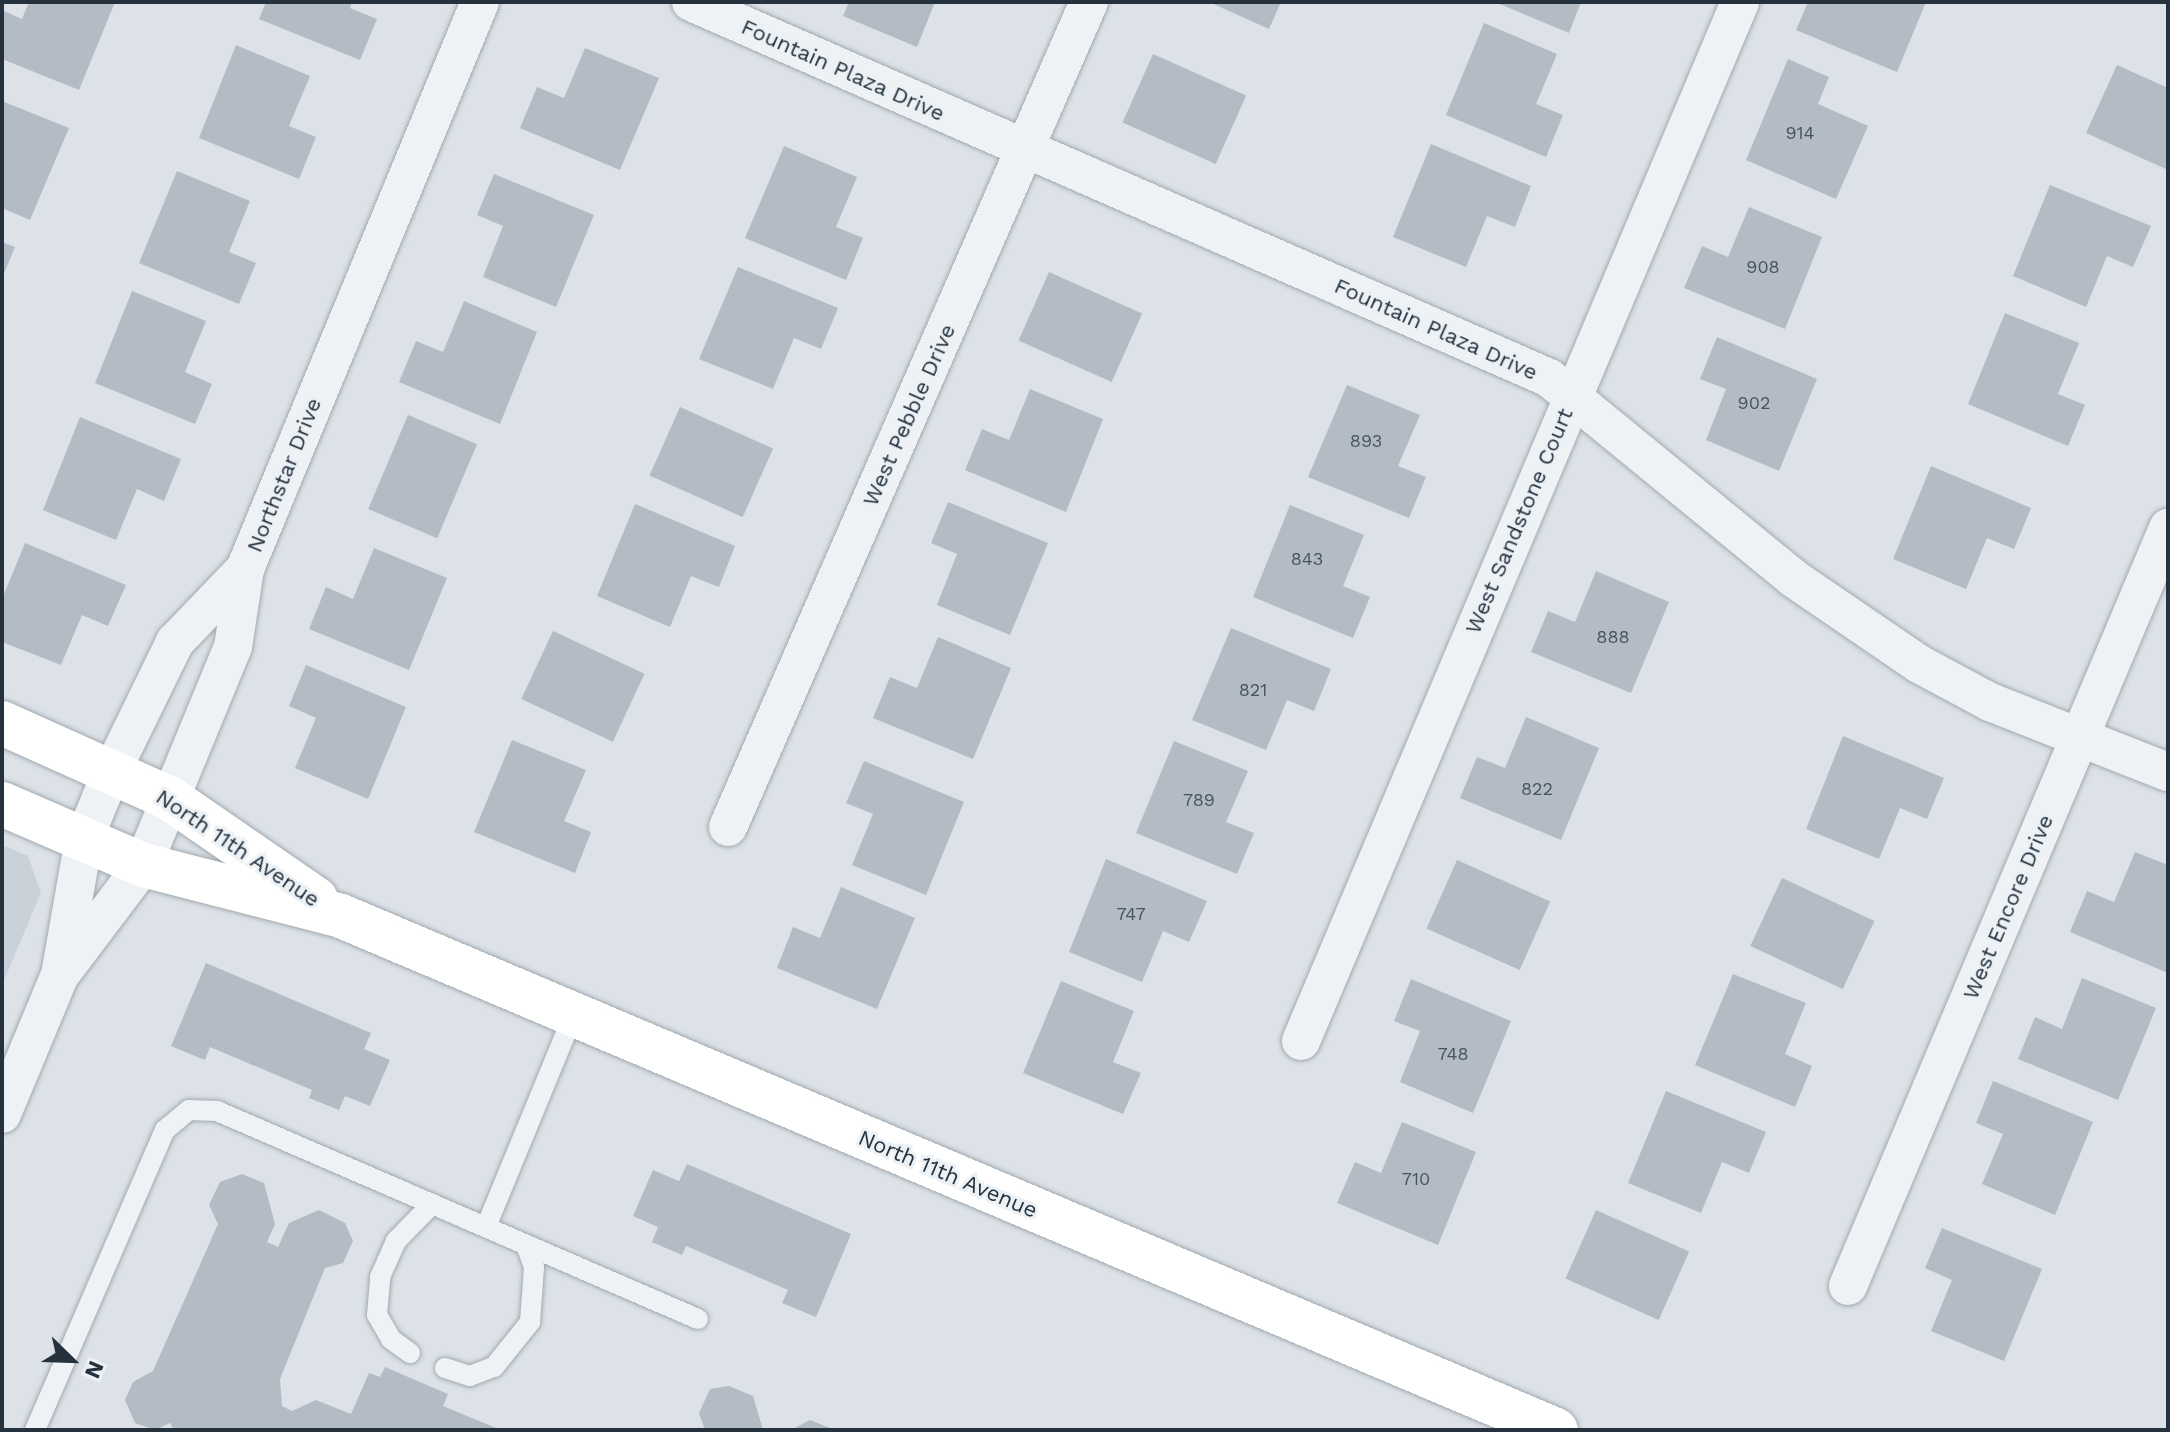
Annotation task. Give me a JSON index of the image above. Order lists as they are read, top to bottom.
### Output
{
  "streets": {
    "main road": ["North 11th Avenue"],
    "street": [
      "Fountain Plaza Drive",
      "West Pebble Drive",
      "Northstar Drive",
      "West Sandstone Court",
      "West Encore Drive"
    ]
  },
  "crossings": [
    ["Fountain Plaza Drive", "West Pebble Drive"],
    ["Fountain Plaza Drive", "West Sandstone Court"],
    ["Fountain Plaza Drive", "West Encore Drive"],
    ["Northstar Drive", "North 11th Avenue"]
  ],
  "house_numbers": [
    "914",
    "908",
    "902",
    "893",
    "843",
    "888",
    "821",
    "822",
    "789",
    "747",
    "748",
    "710"
  ],
  "north": "bottom right"
}
